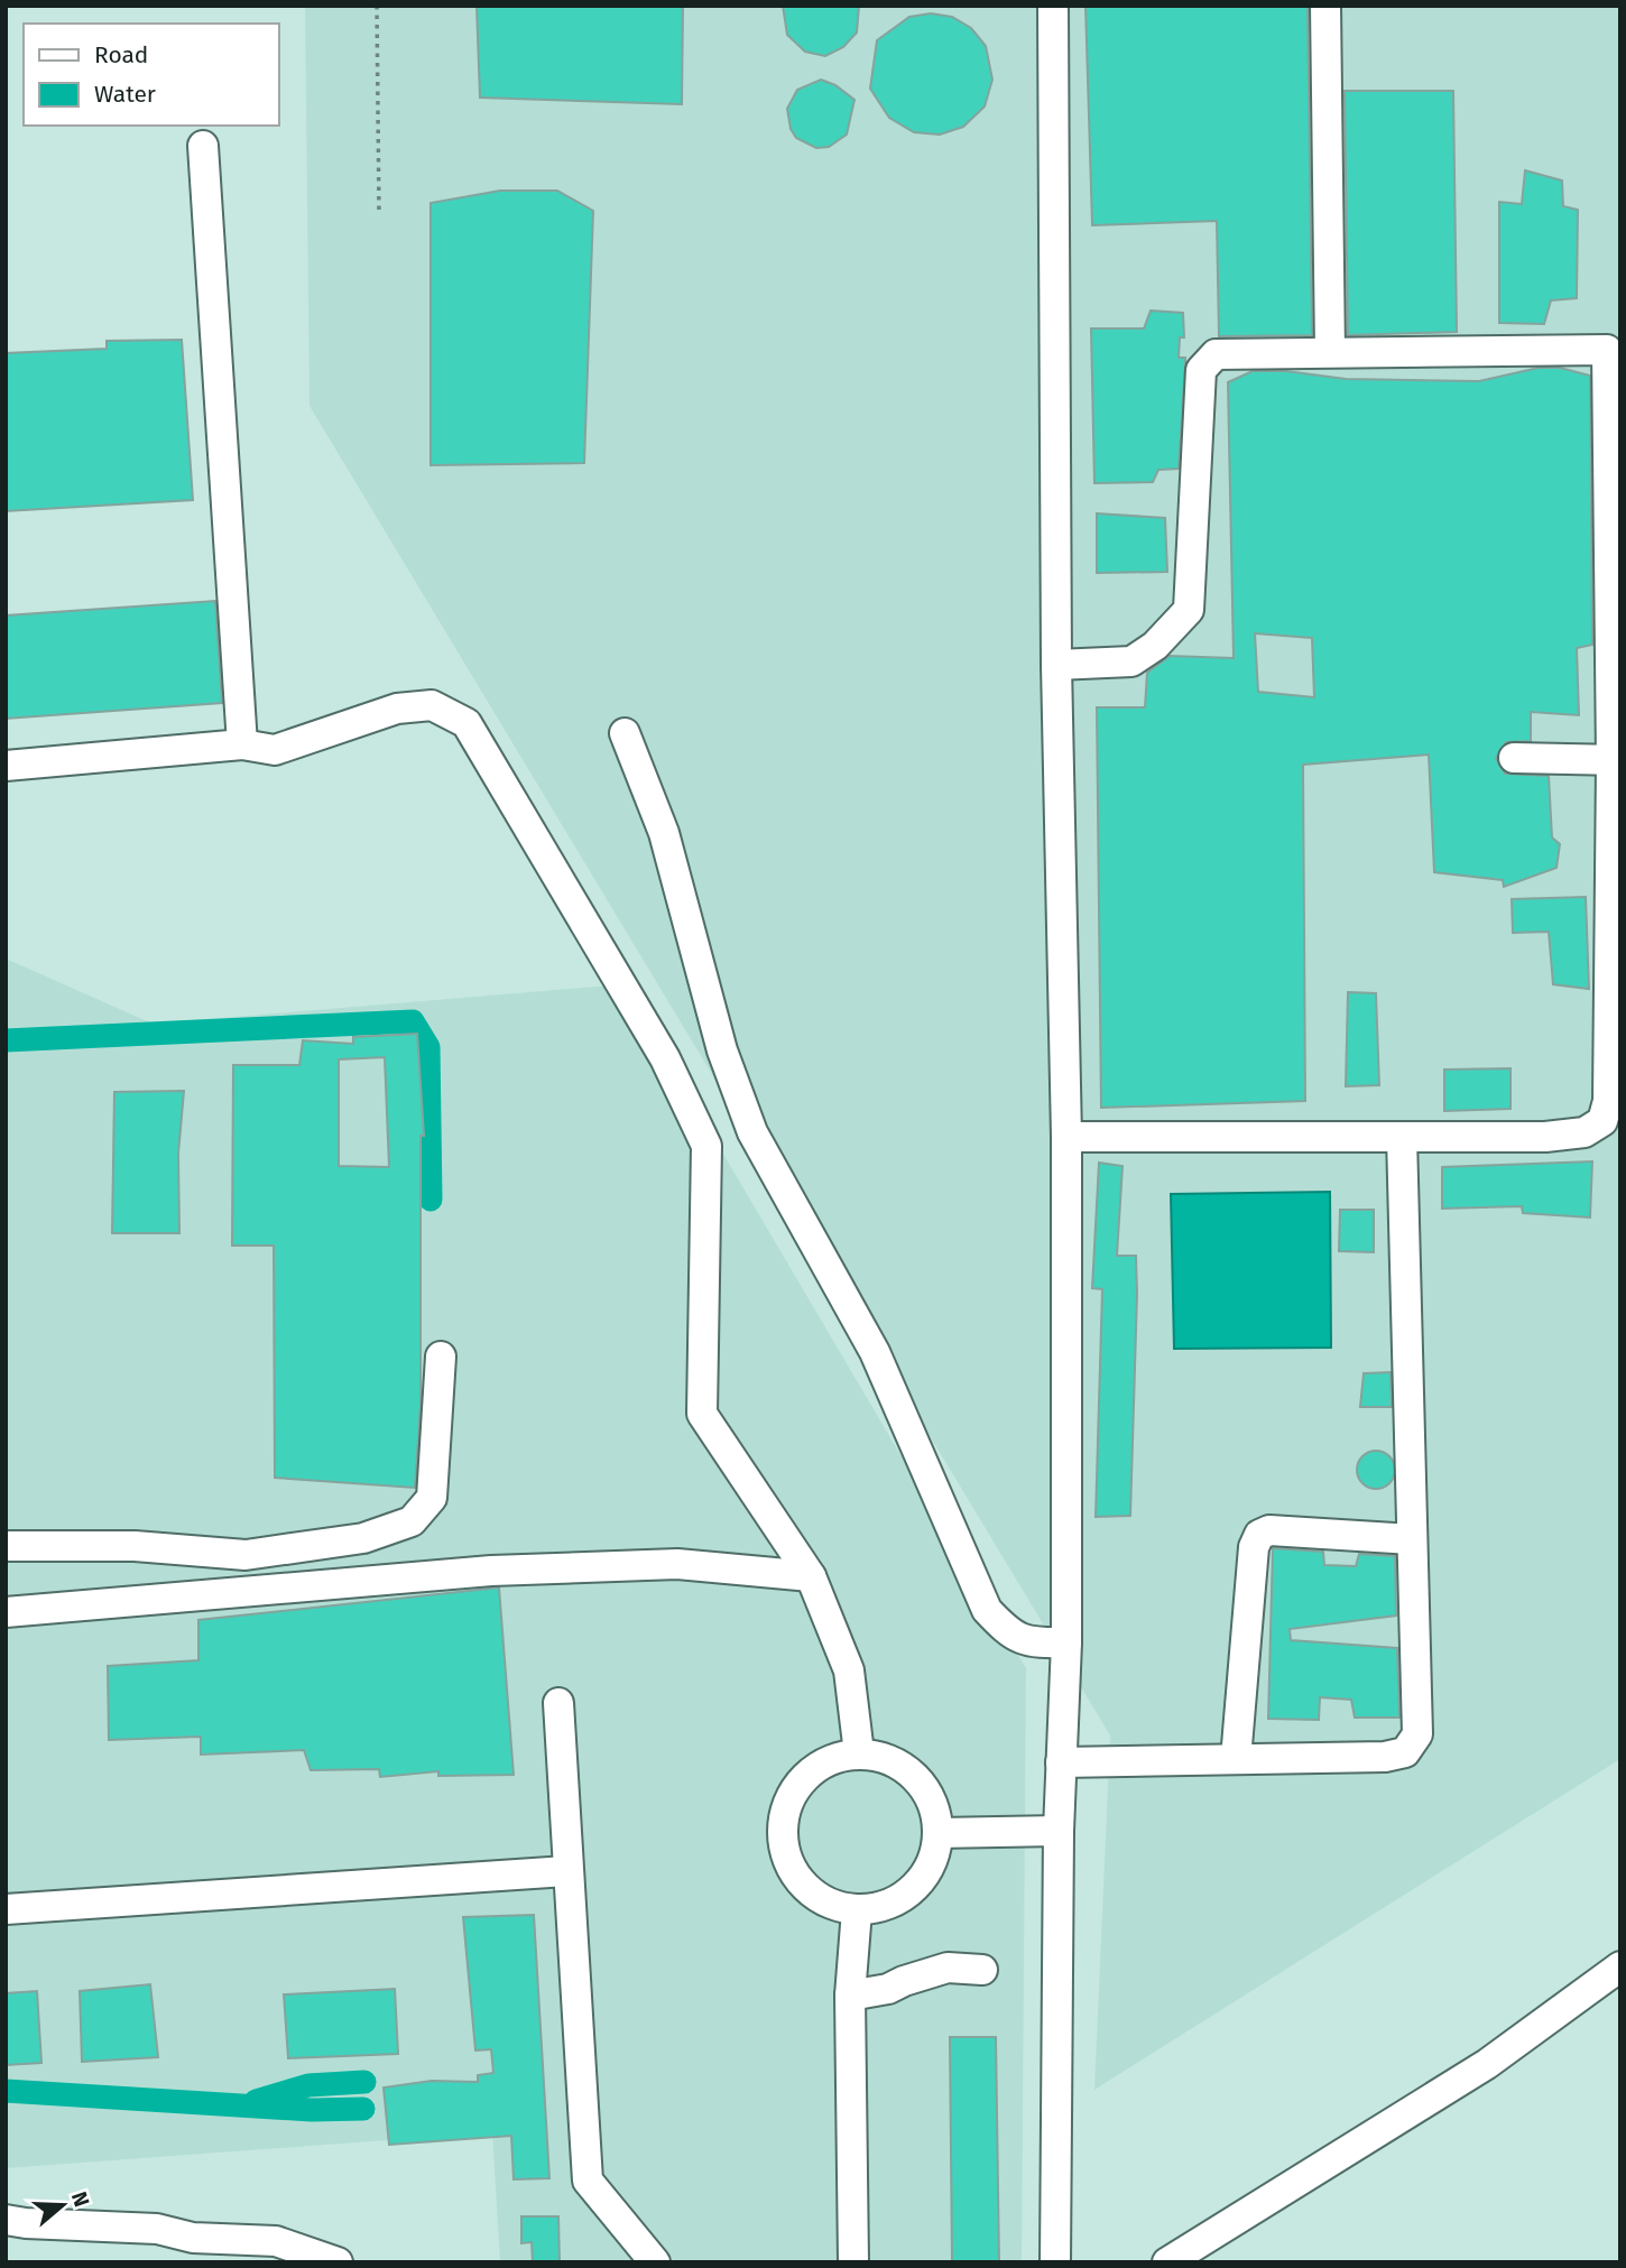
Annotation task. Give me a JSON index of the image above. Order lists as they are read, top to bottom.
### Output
{
  "legend": ["Road", "Water"],
  "north": "right"
}
